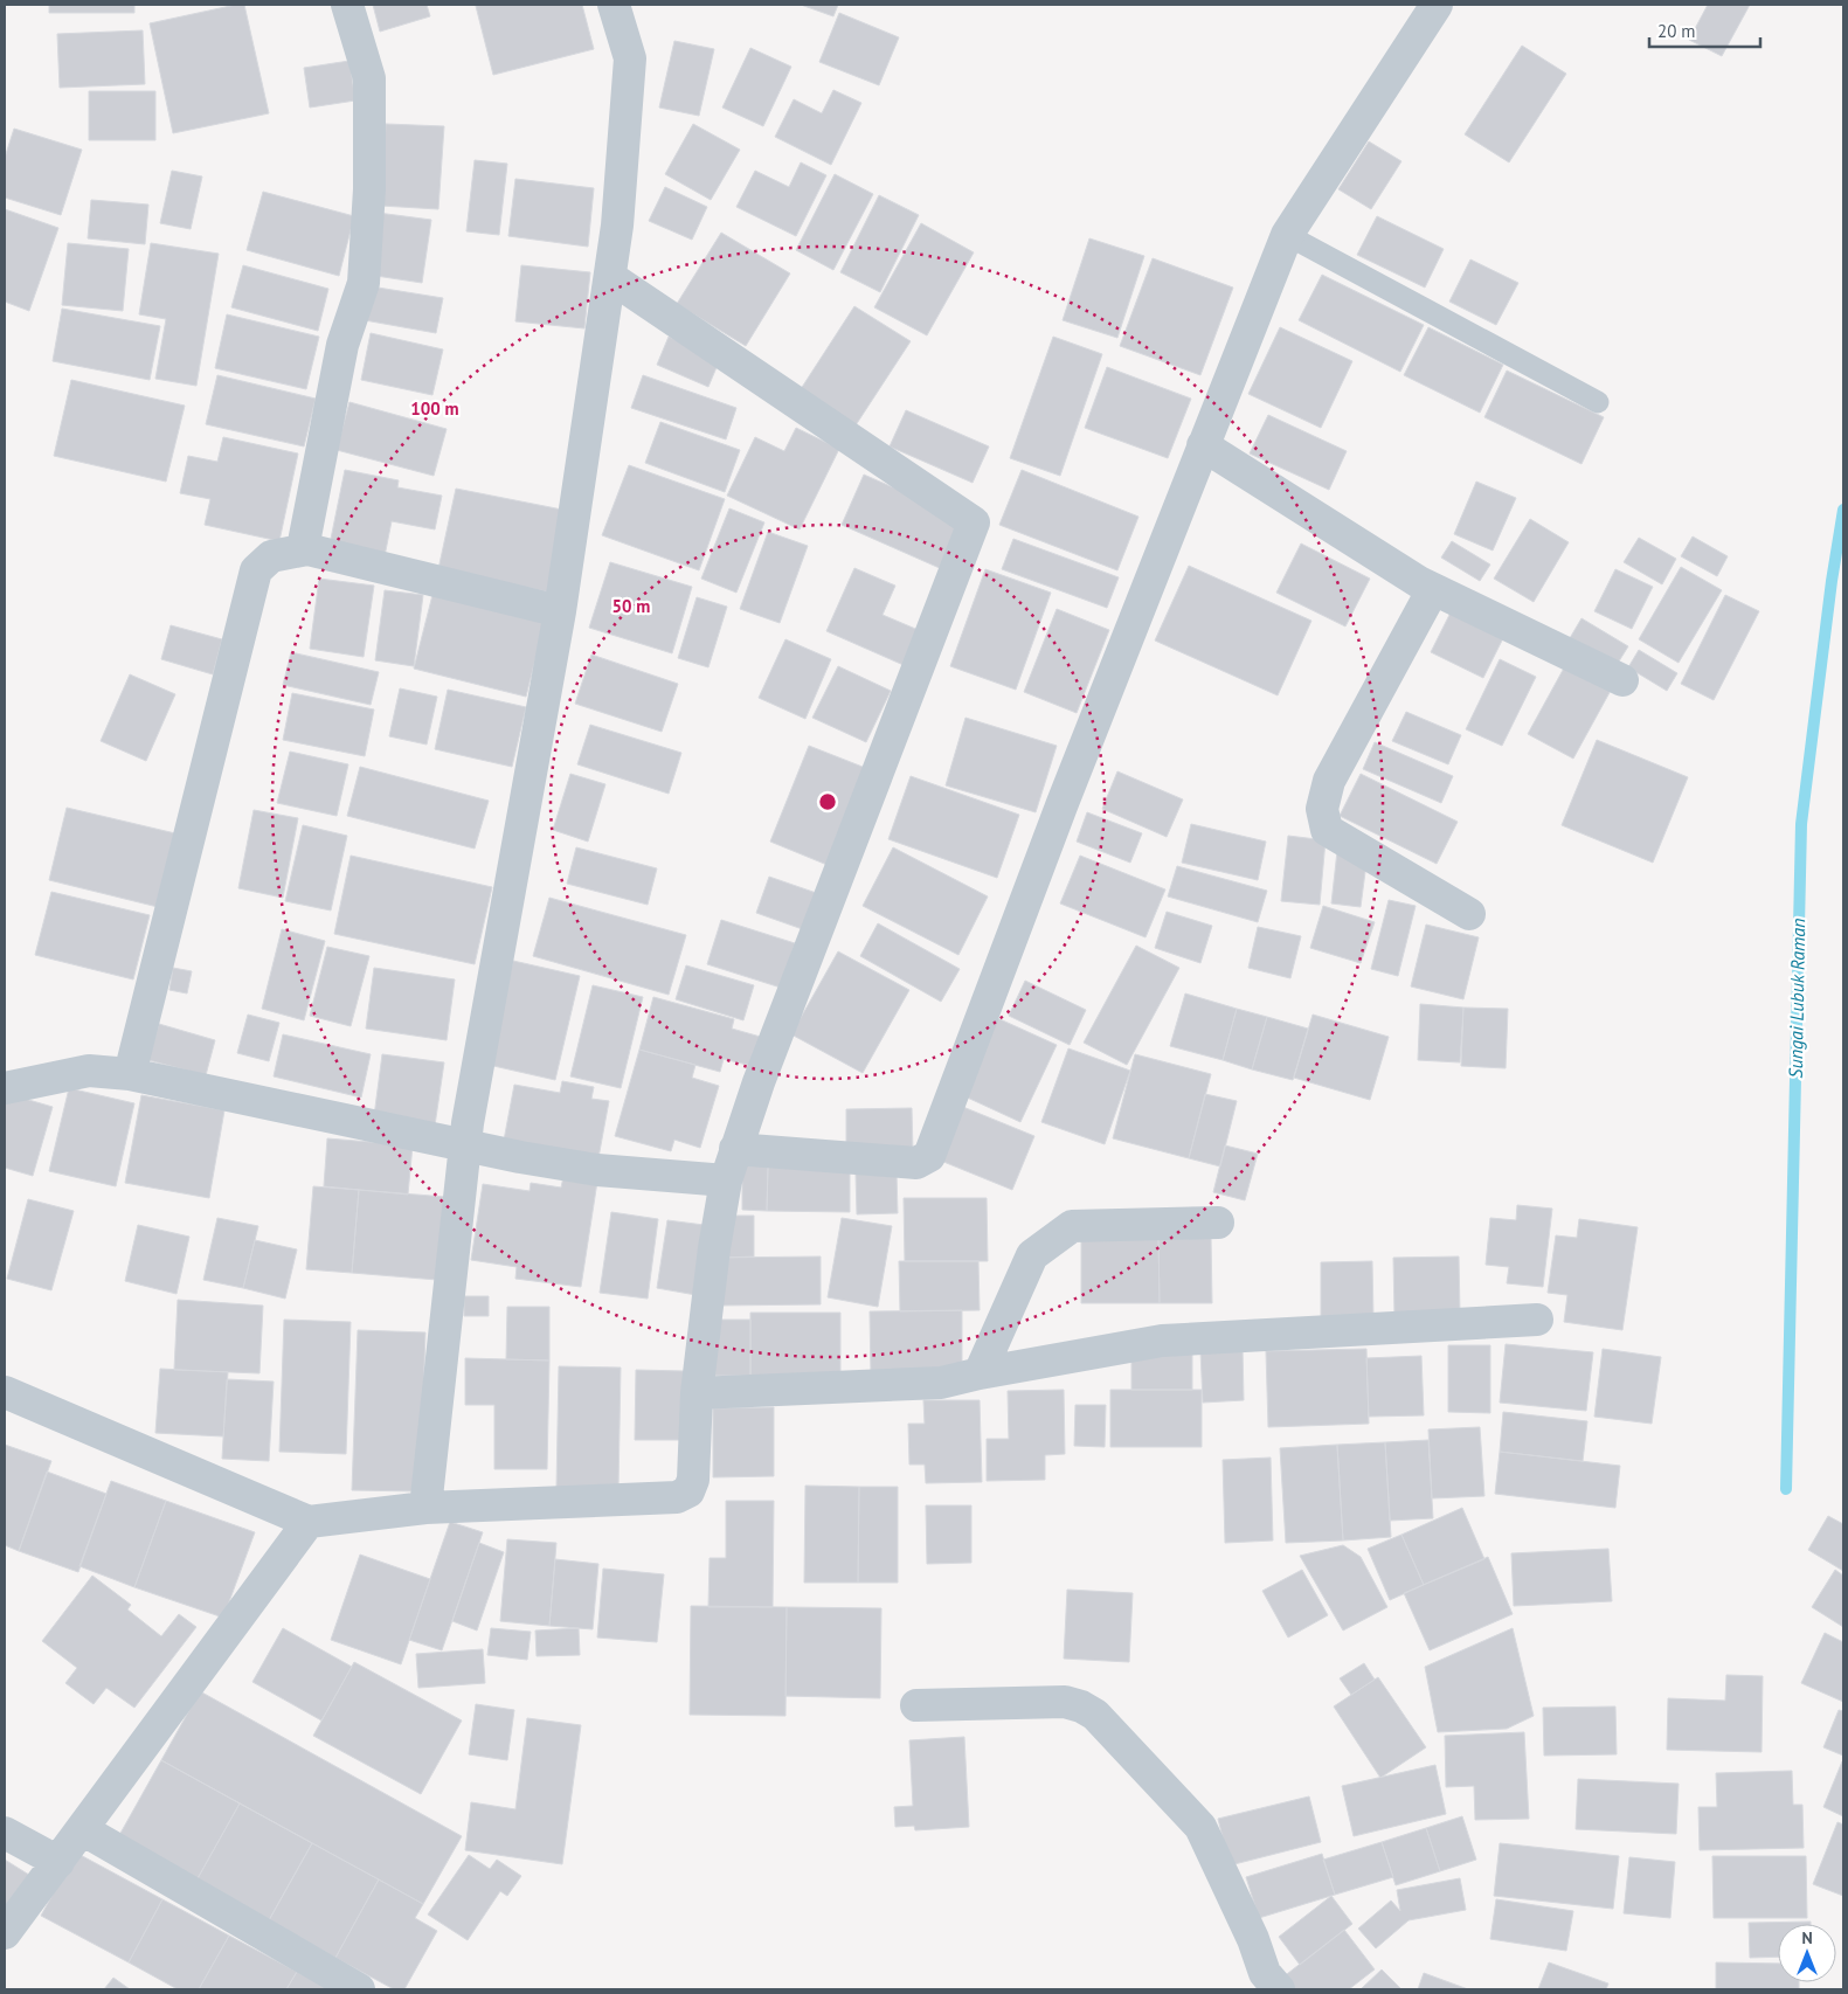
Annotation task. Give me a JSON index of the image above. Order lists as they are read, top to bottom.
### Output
{
  "water": ["Sungai Lubuk Raman"],
  "scale_bar": "20 m",
  "north": "top",
  "rings": ["100 m", "50 m"]
}
